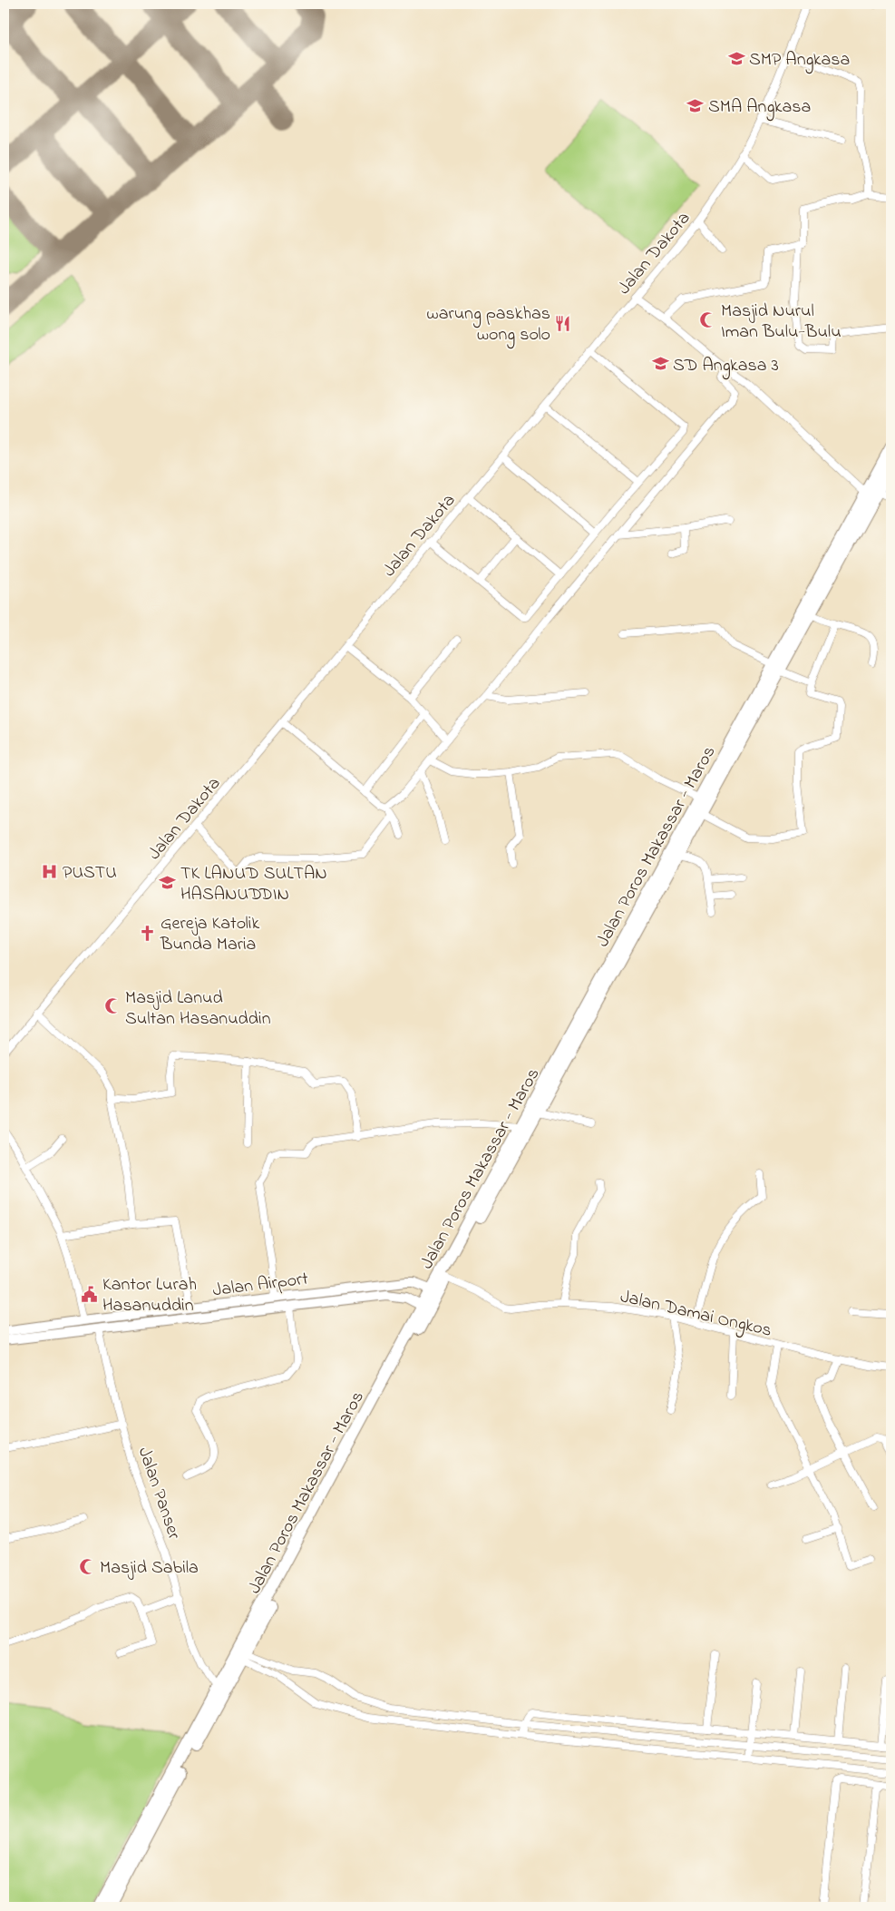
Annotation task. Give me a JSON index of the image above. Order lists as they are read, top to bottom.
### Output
{
  "streets": {
    "highway": ["Jalan Poros Makassar - Maros"],
    "street": [
      "Jalan Dakota",
      "Jalan Airport",
      "Jalan Damai Ongkos",
      "Jalan Panser"
    ]
  },
  "crossings": [
    ["Jalan Poros Makassar - Maros", "Jalan Airport"],
    ["Jalan Poros Makassar - Maros", "Jalan Damai Ongkos"],
    ["Jalan Poros Makassar - Maros", "Jalan Panser"],
    ["Jalan Airport", "Jalan Panser"]
  ],
  "places": {
    "school or university": [
      "SMP Angkasa",
      "SMA Angkasa",
      "SD Angkasa 3",
      "TK LANUD SULTAN HASANUDDIN"
    ],
    "mosque": ["Masjid Nurul Iman Bulu-Bulu", "Masjid Lanud Sultan Hasanuddin", "Masjid Sabila"],
    "restaurant": ["warung paskhas wong solo"],
    "hospital": ["PUSTU"],
    "church": ["Gereja Katolik Bunda Maria"],
    "public building": ["Kantor Lurah Hasanuddin"]
  }
}
